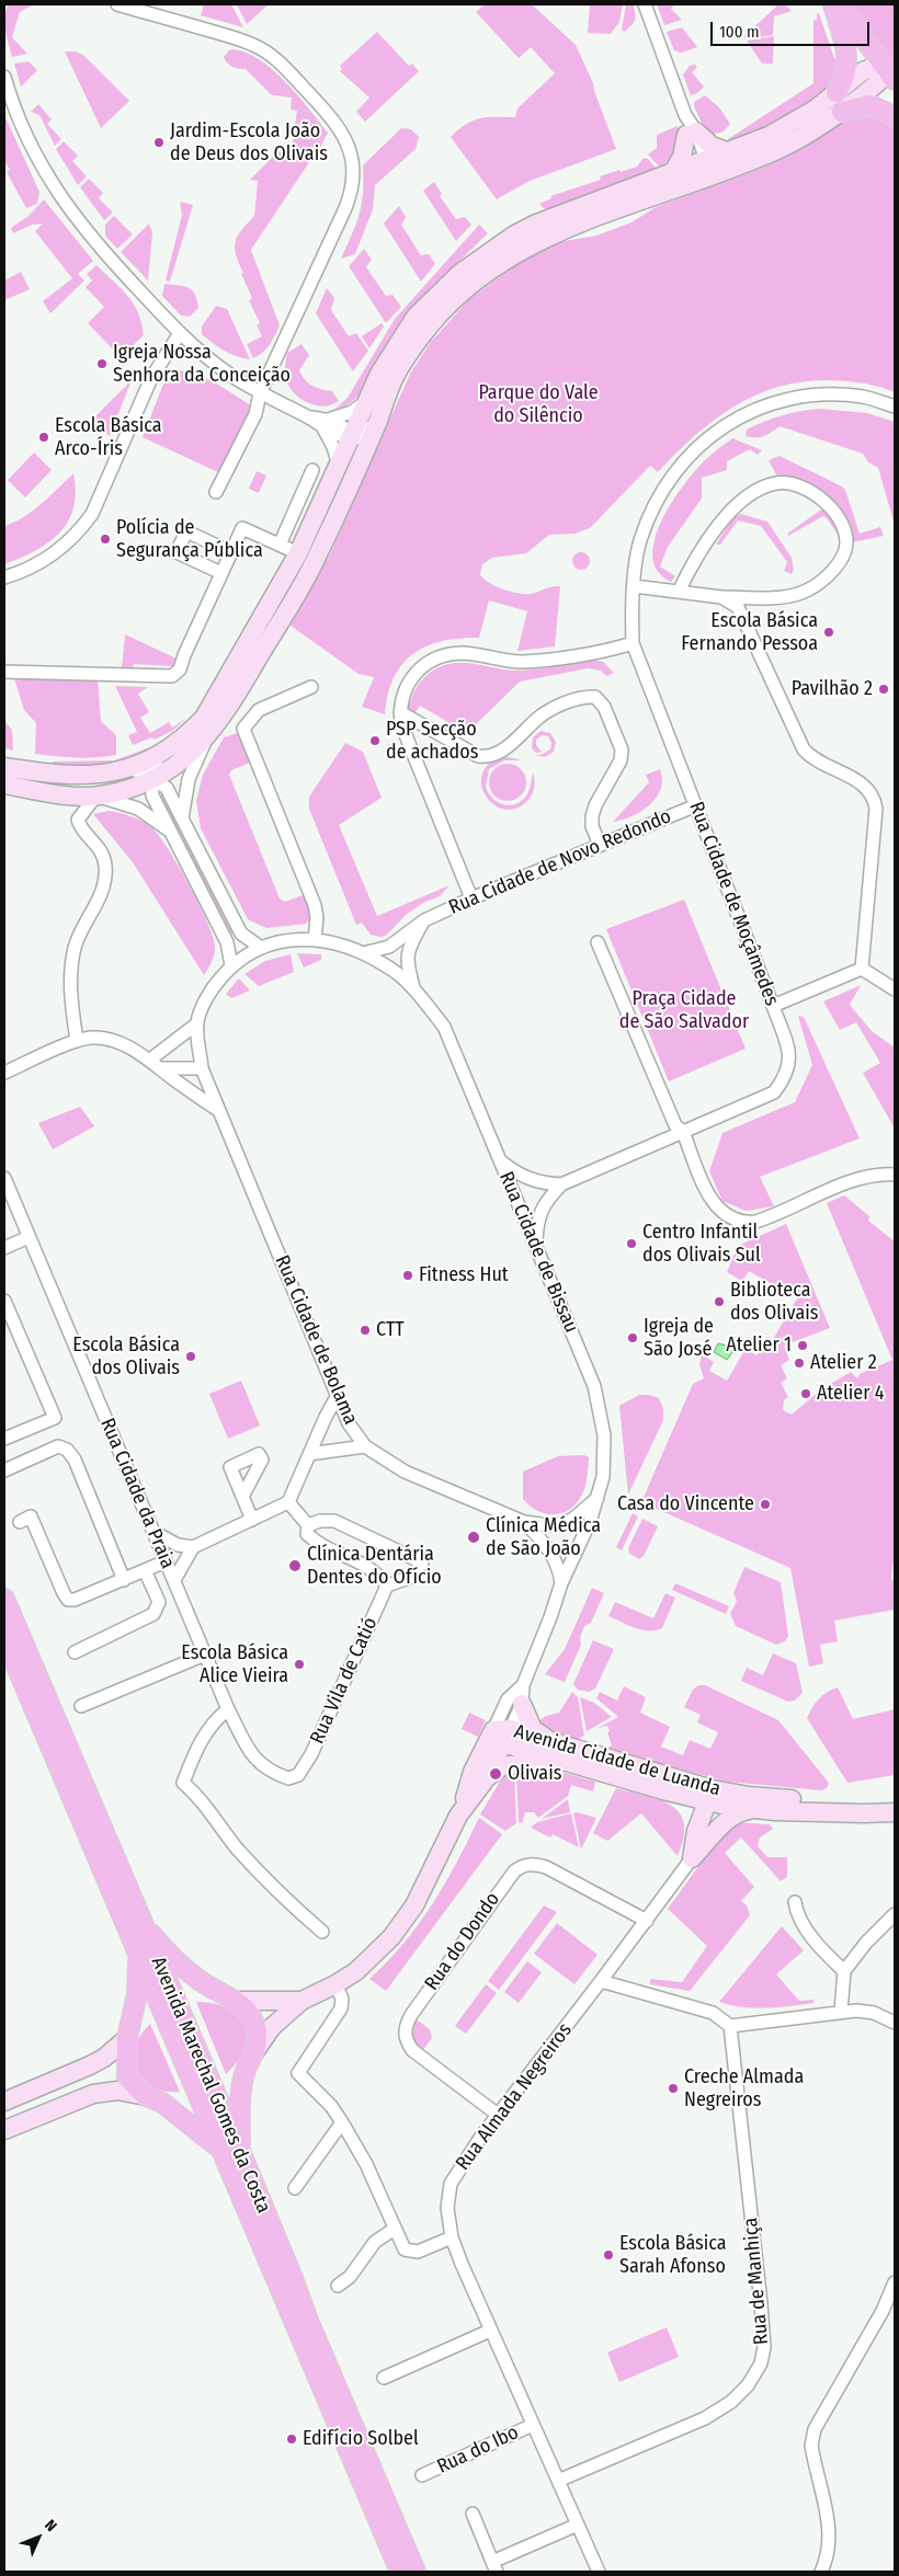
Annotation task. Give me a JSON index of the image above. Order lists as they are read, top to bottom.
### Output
{
  "streets": {
    "main road": ["Avenida Marechal Gomes da Costa"],
    "street": [
      "Rua Cidade de Novo Redondo",
      "Rua Cidade de Moçâmedes",
      "Rua Cidade de Bissau",
      "Rua Cidade de Bolama",
      "Rua Cidade da Praia",
      "Rua Vila de Catió",
      "Avenida Cidade de Luanda",
      "Rua do Dondo",
      "Rua Almada Negreiros",
      "Rua de Manhiça",
      "Rua do Ibo"
    ]
  },
  "crossings": [
    ["Rua Cidade de Novo Redondo", "Rua Cidade de Moçâmedes"],
    ["Rua Cidade de Novo Redondo", "Rua Cidade de Bissau"],
    ["Rua Cidade de Moçâmedes", "Rua Cidade de Bissau"],
    ["Rua Cidade de Bissau", "Rua Cidade de Bolama"],
    ["Rua Cidade de Bissau", "Avenida Cidade de Luanda"],
    ["Rua Cidade da Praia", "Rua Vila de Catió"],
    ["Rua do Dondo", "Rua Almada Negreiros"],
    ["Rua Almada Negreiros", "Rua de Manhiça"],
    ["Rua Almada Negreiros", "Rua do Ibo"]
  ],
  "parks": ["Parque do Vale do Silêncio", "Praça Cidade de São Salvador"],
  "places": [
    "Jardim-Escola João de Deus dos Olivais",
    "Igreja Nossa Senhora da Conceição",
    "Escola Básica Arco-Íris",
    "Polícia de Segurança Pública",
    "Escola Básica Fernando Pessoa",
    "Pavilhão 2",
    "PSP Secção de achados",
    "Centro Infantil dos Olivais Sul",
    "Fitness Hut",
    "Biblioteca dos Olivais",
    "CTT",
    "Igreja de São José",
    "Atelier 1",
    "Escola Básica dos Olivais",
    "Atelier 2",
    "Atelier 4",
    "Casa do Vincente",
    "Clínica Médica de São João",
    "Clínica Dentária Dentes do Ofício",
    "Escola Básica Alice Vieira",
    "Olivais",
    "Creche Almada Negreiros",
    "Escola Básica Sarah Afonso",
    "Edifício Solbel"
  ],
  "scale_bar": "100 m",
  "north": "top right"
}
